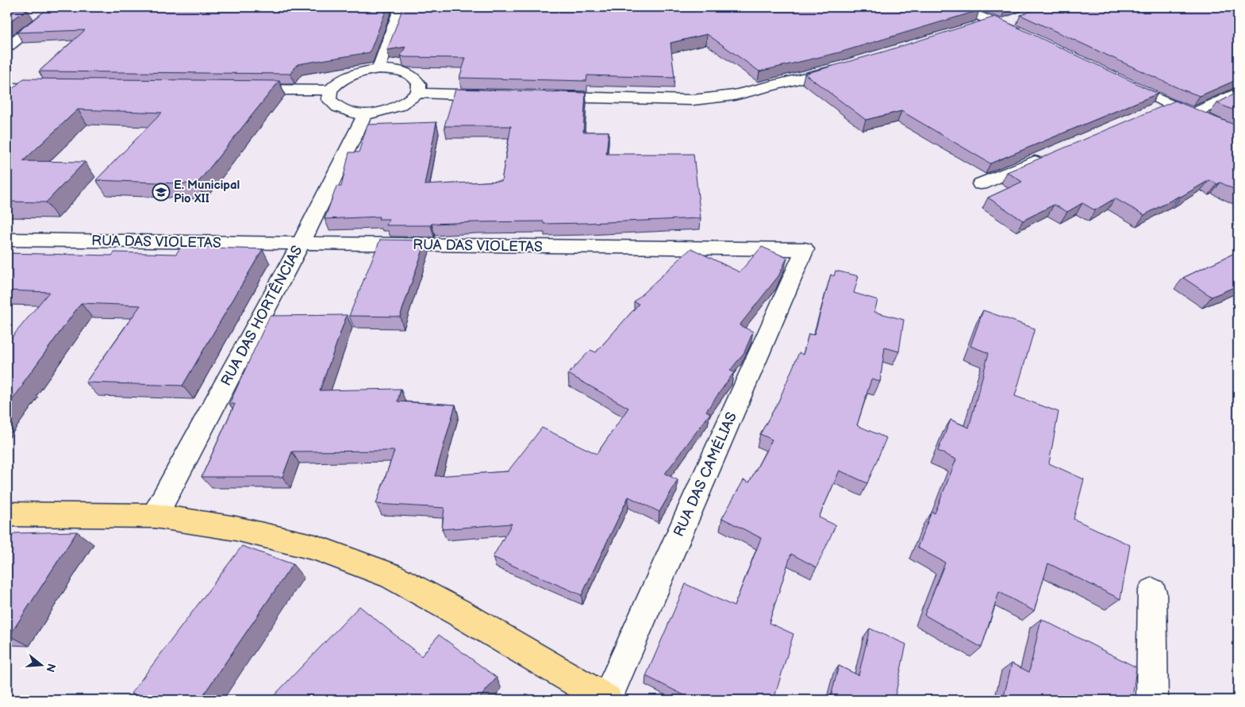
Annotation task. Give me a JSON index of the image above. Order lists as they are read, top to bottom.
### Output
{
  "streets": {
    "street": ["RUA DAS VIOLETAS", "RUA DAS HORTÊNCIAS", "RUA DAS CAMÉLIAS"]
  },
  "crossings": [
    ["RUA DAS VIOLETAS", "RUA DAS HORTÊNCIAS"],
    ["RUA DAS VIOLETAS", "RUA DAS CAMÉLIAS"]
  ],
  "places": {
    "school or university": ["E. Municipal Pio XII"]
  },
  "north": "right"
}
